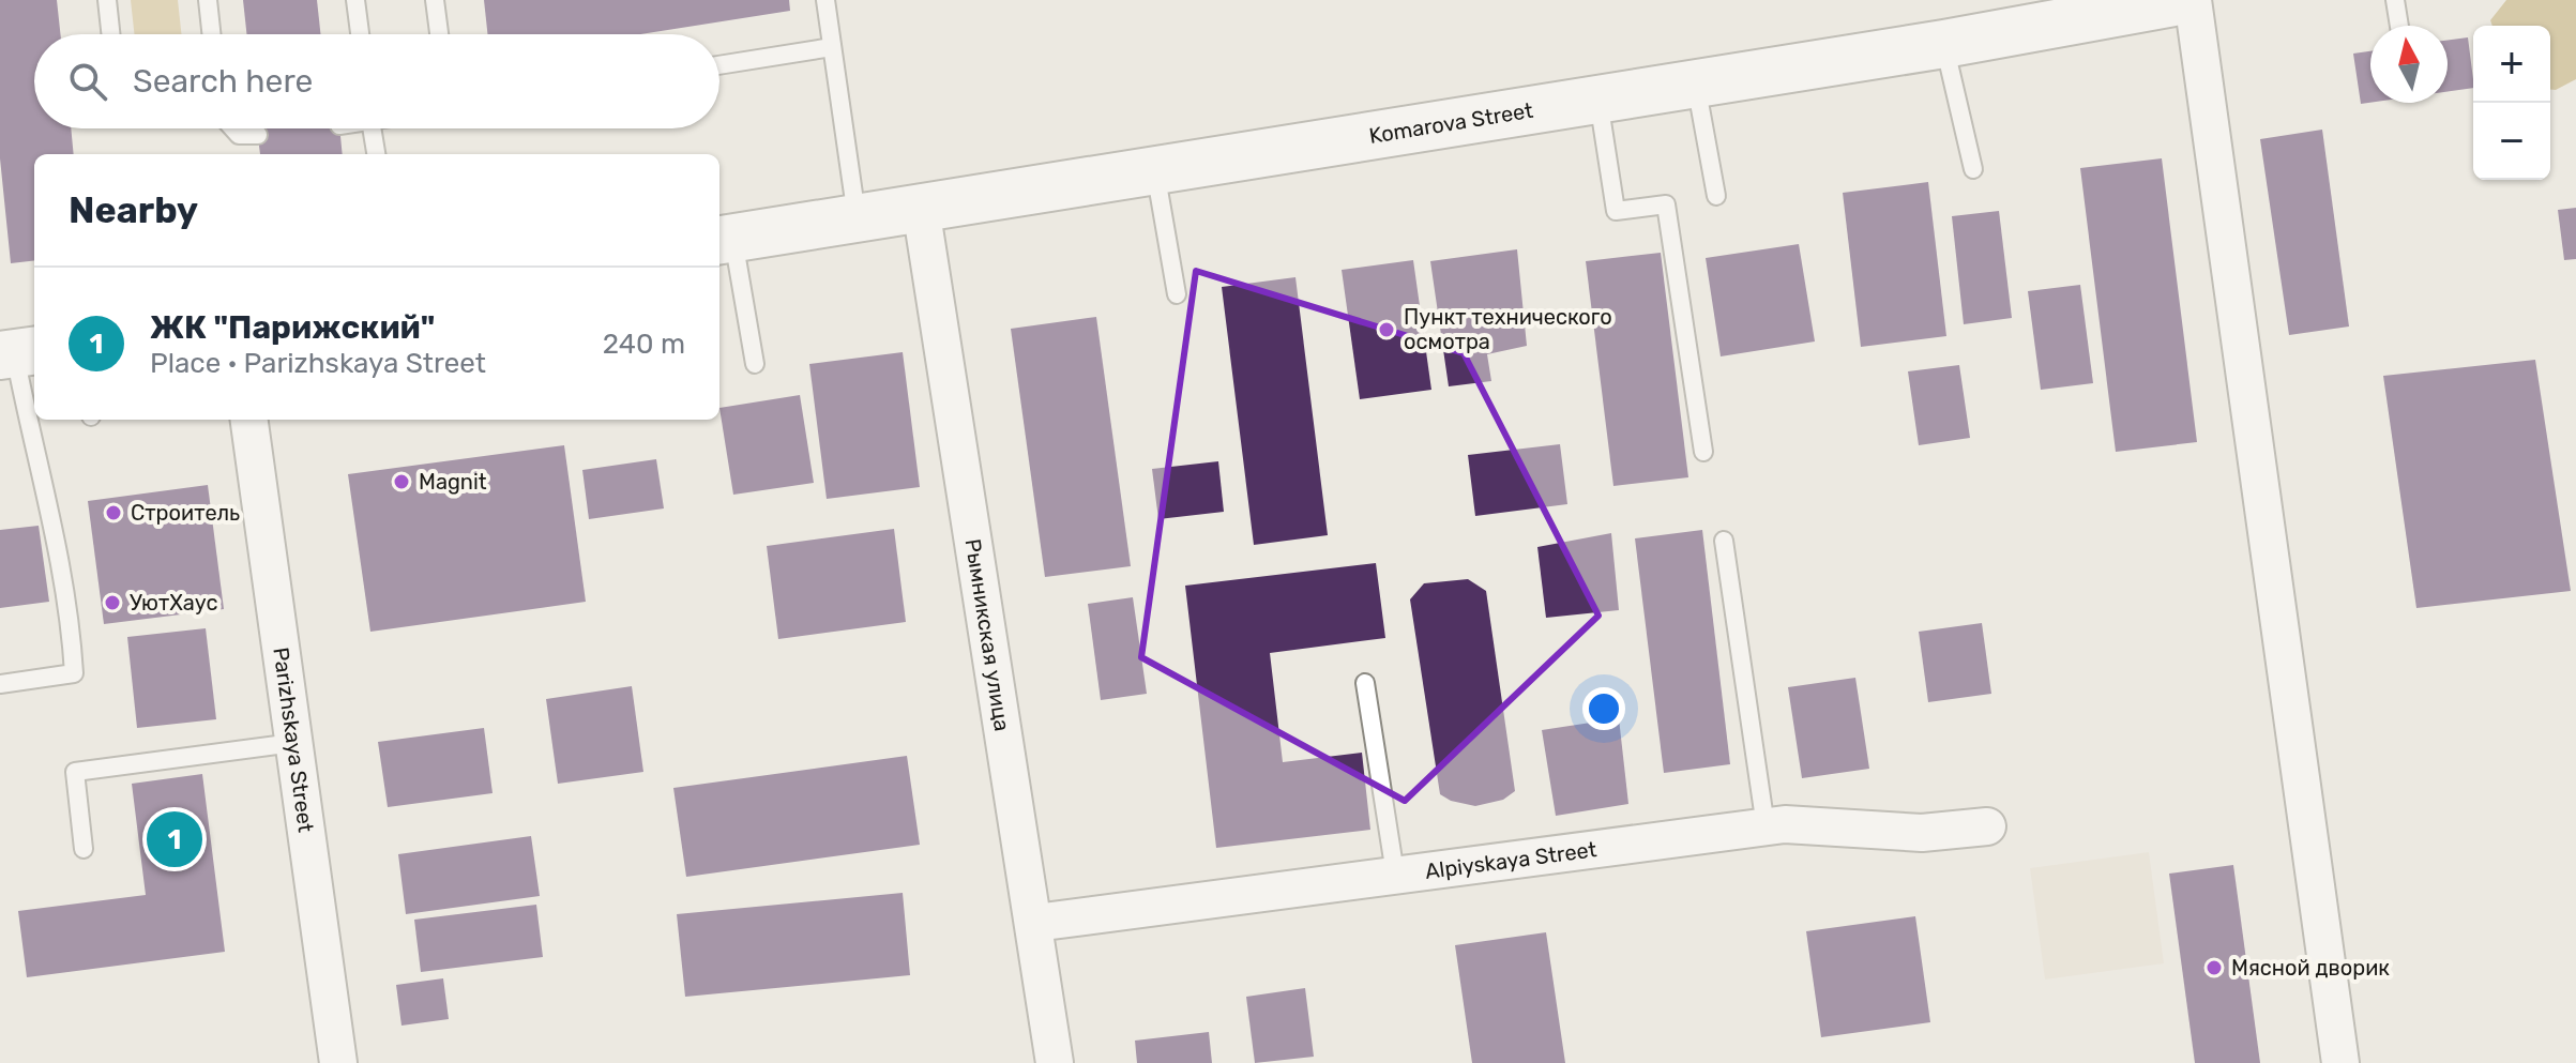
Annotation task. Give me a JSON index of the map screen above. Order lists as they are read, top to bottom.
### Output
{
  "streets": {
    "street": [
      "Komarova Street",
      "Рымникская улица",
      "Parizhskaya Street",
      "Alpiyskaya Street"
    ]
  },
  "crossings": [
    ["Komarova Street", "Рымникская улица"],
    ["Рымникская улица", "Alpiyskaya Street"]
  ],
  "places": [
    "Пункт технического осмотра",
    "Magnit",
    "Строитель",
    "УютХаус",
    "Мясной дворик"
  ],
  "north": "top",
  "page": {
    "map_buttons": ["+", "−"],
    "search": "Search here",
    "heading": "Nearby",
    "list": [
      {
        "mark": "1",
        "name": "ЖК \"Парижский\"",
        "note": "Place · Parizhskaya Street",
        "value": "240 m"
      }
    ],
    "pins": "1"
  }
}
